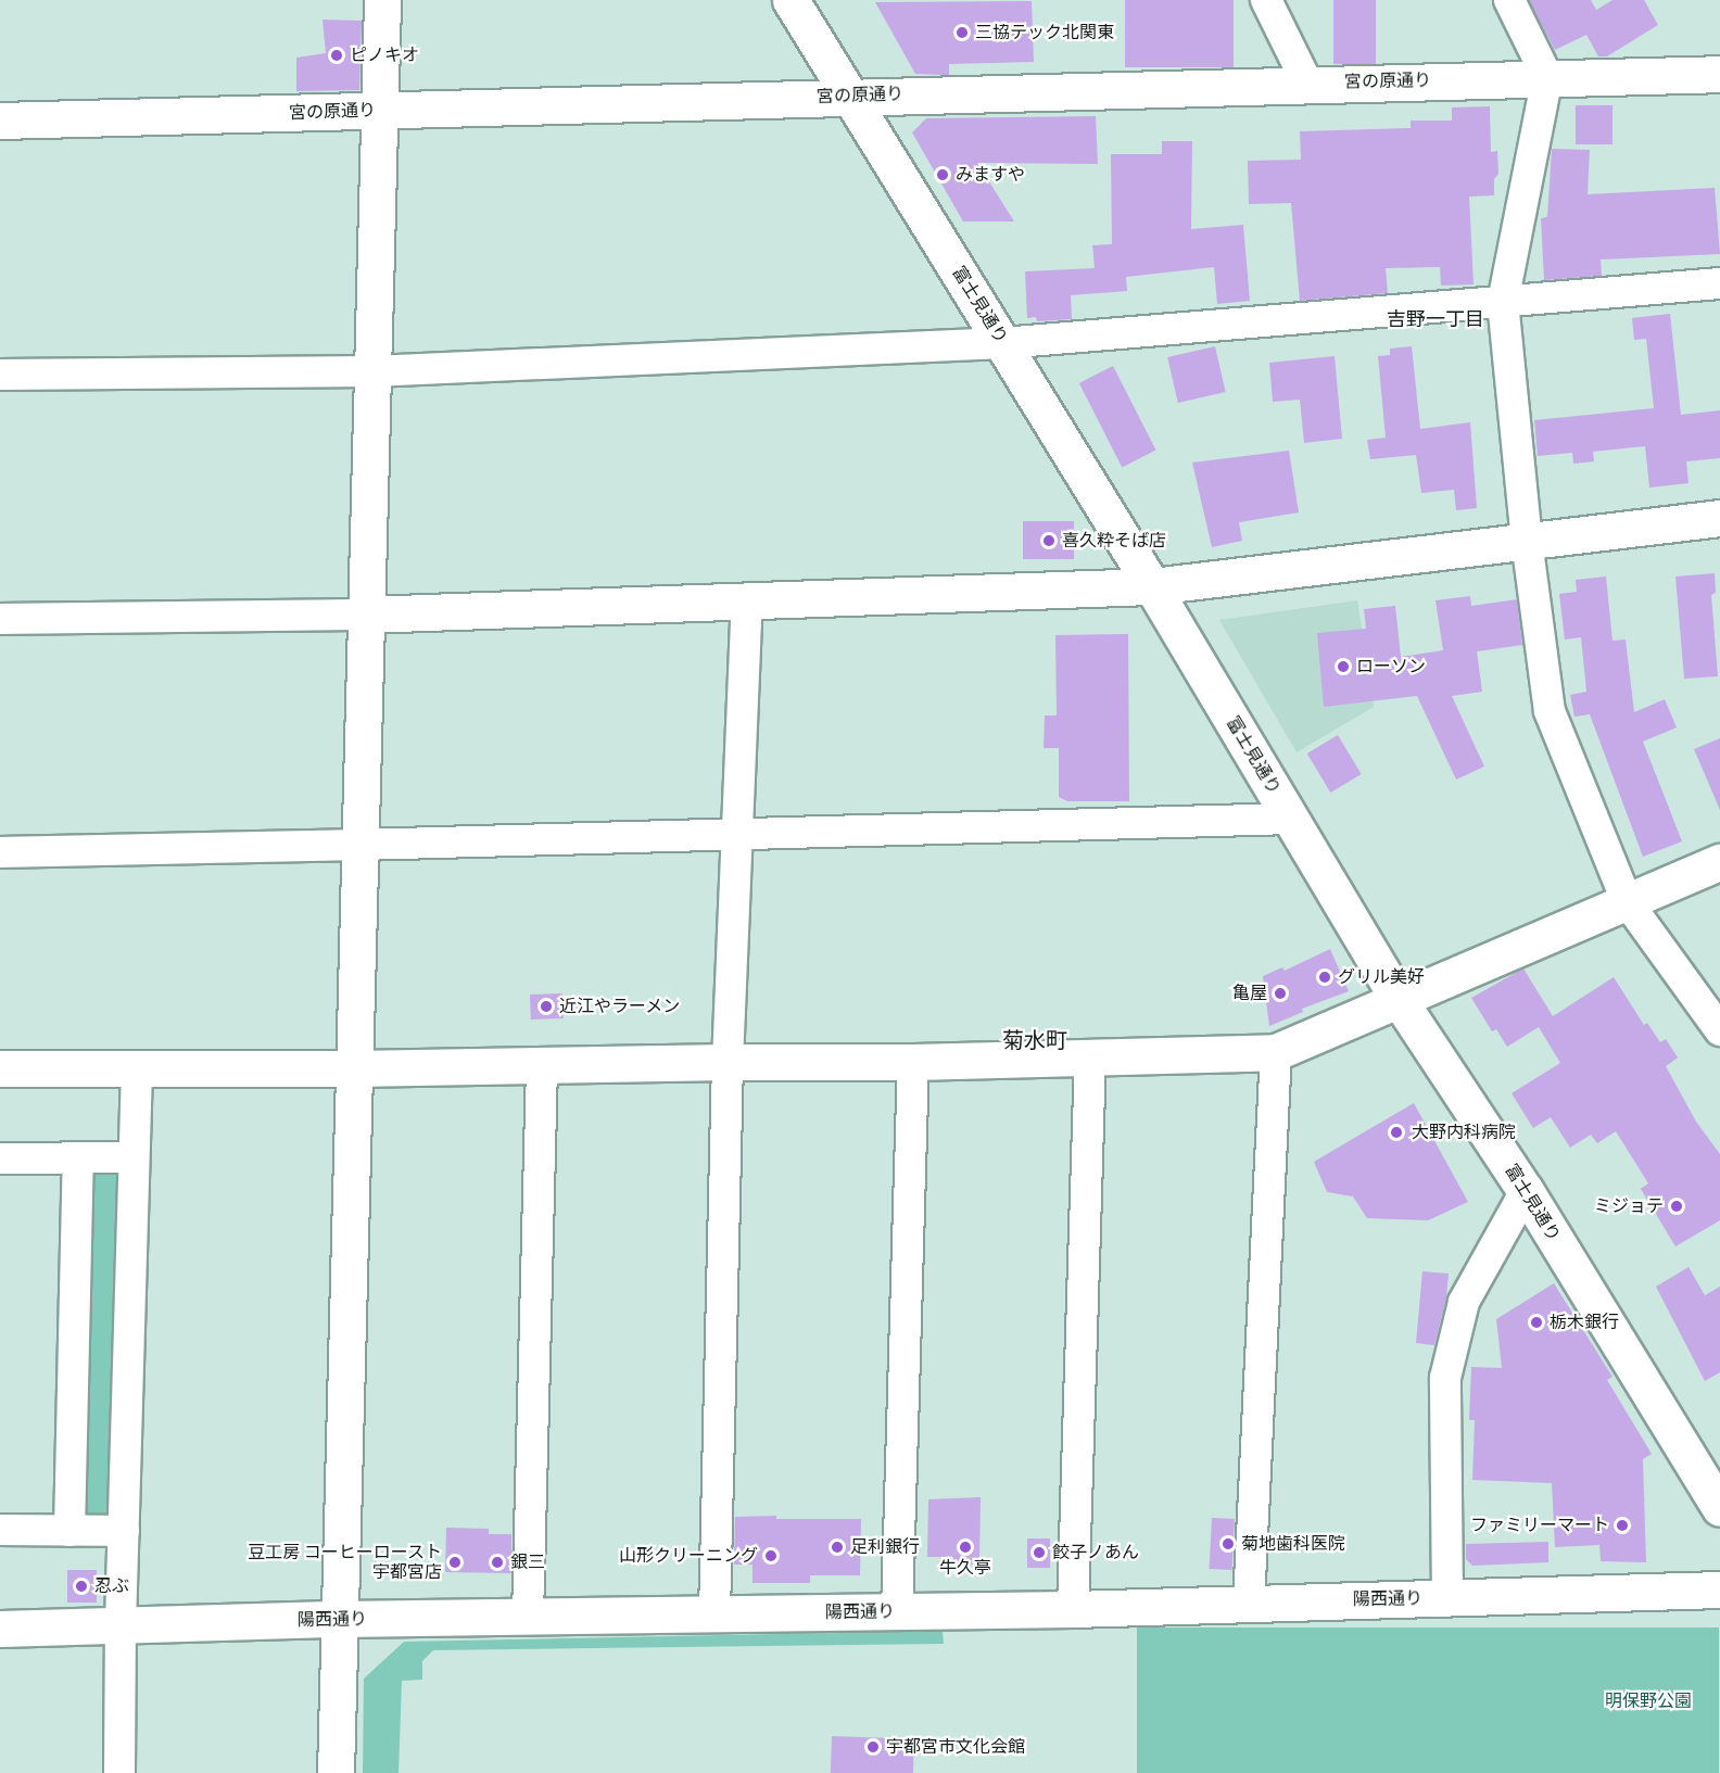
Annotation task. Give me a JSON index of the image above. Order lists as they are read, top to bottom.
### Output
{
  "streets": {
    "street": ["宮の原通り", "富士見通り", "陽西通り"]
  },
  "crossings": [
    ["宮の原通り", "富士見通り"]
  ],
  "districts": ["吉野一丁目", "菊水町"],
  "parks": ["明保野公園"],
  "places": [
    "三協テック北関東",
    "ピノキオ",
    "みますや",
    "喜久粋そば店",
    "ローソン",
    "グリル美好",
    "亀屋",
    "近江やラーメン",
    "大野内科病院",
    "ミジョテ",
    "栃木銀行",
    "ファミリーマート",
    "菊地歯科医院",
    "足利銀行",
    "牛久亭",
    "餃子ノあん",
    "山形クリーニング",
    "豆工房 コーヒーロースト 宇都宮店",
    "銀三",
    "忍ぶ",
    "宇都宮市文化会館"
  ]
}
